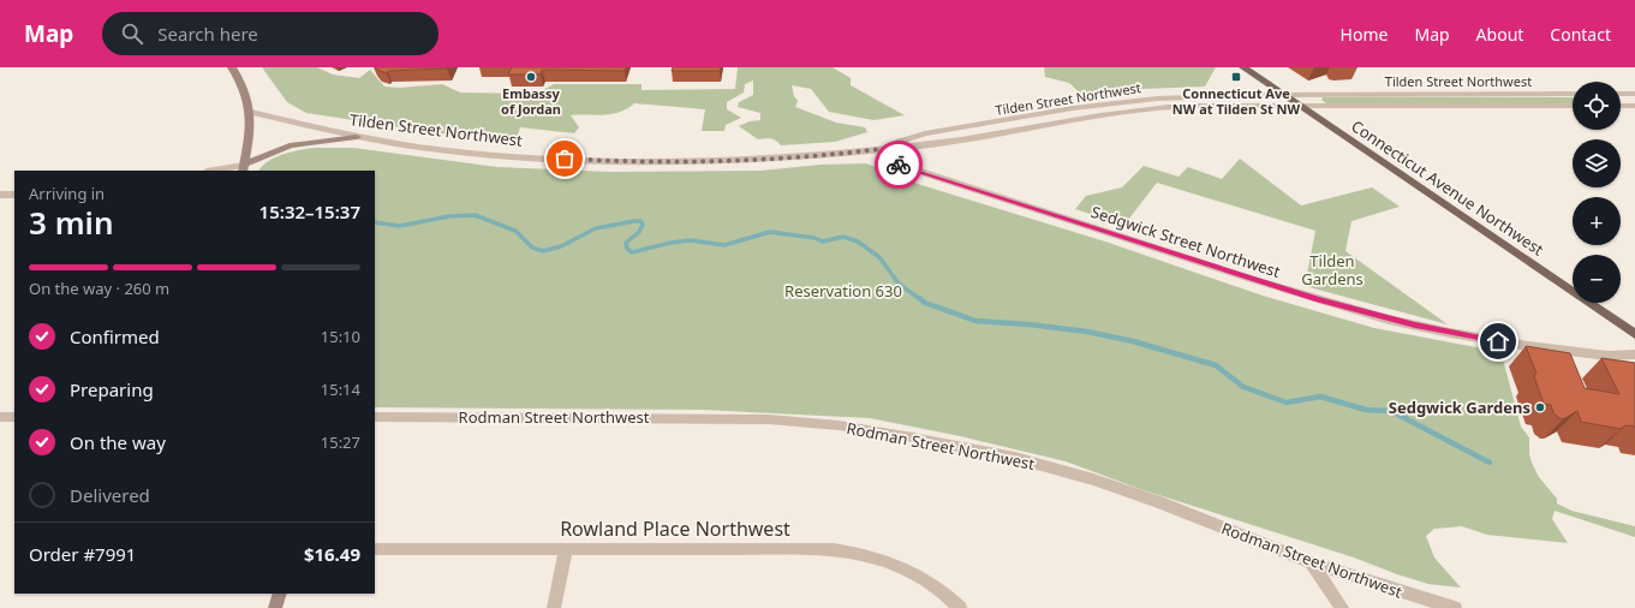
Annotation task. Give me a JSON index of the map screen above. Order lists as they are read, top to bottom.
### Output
{
  "streets": {
    "main road": ["Connecticut Avenue Northwest"],
    "street": [
      "Tilden Street Northwest",
      "Sedgwick Street Northwest",
      "Rodman Street Northwest",
      "Rowland Place Northwest"
    ]
  },
  "crossings": [
    ["Tilden Street Northwest", "Connecticut Avenue Northwest"],
    ["Tilden Street Northwest", "Sedgwick Street Northwest"]
  ],
  "parks": ["Tilden Gardens", "Reservation 630"],
  "places": {
    "other": ["Embassy of Jordan", "Sedgwick Gardens"],
    "transit": ["Connecticut Ave NW at Tilden St NW"]
  },
  "page": {
    "header": "Map",
    "search": "Search here",
    "nav": [
      "Home",
      "Map",
      "About",
      "Contact"
    ],
    "map_buttons": ["+", "−"],
    "heading": ["3 min", "Arriving in", "15:32–15:37"],
    "panel": ["Order #7991", "$16.49"],
    "bar": "On the way · 260 m",
    "list": [
      ["Confirmed", "15:10"],
      ["Preparing", "15:14"],
      ["On the way", "15:27"],
      "Delivered"
    ]
  }
}
